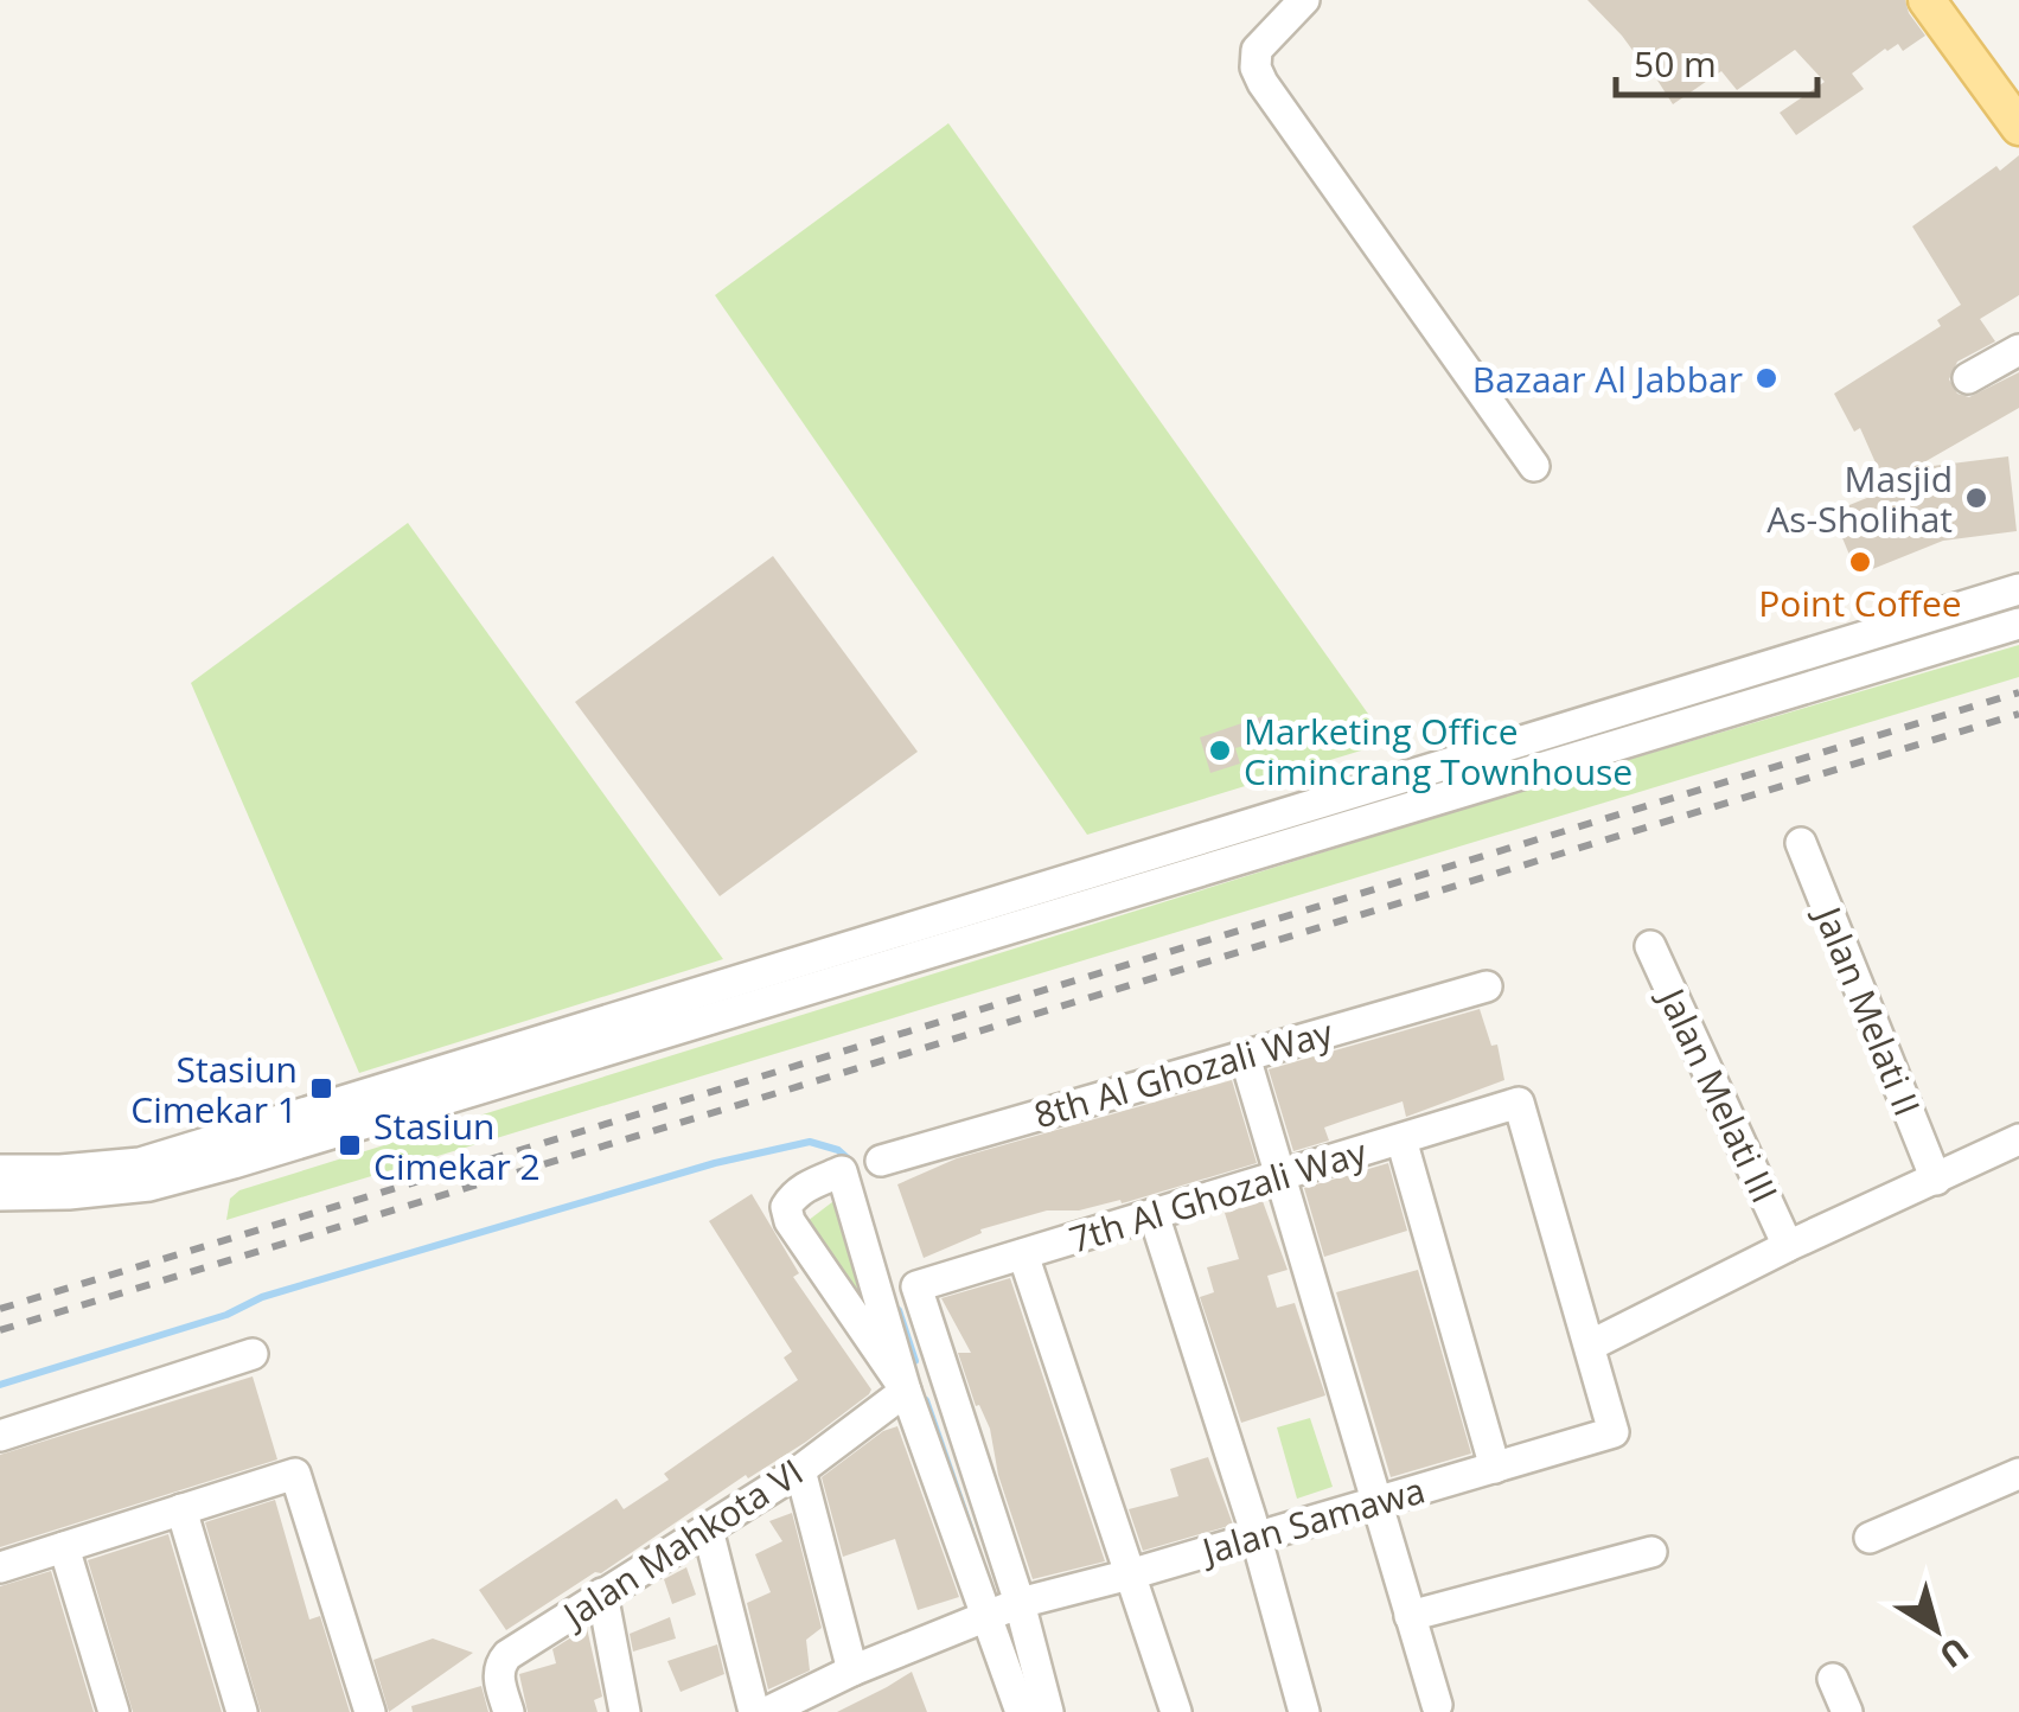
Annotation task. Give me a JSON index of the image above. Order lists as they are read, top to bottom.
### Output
{
  "streets": {
    "street": [
      "Jalan Melati II",
      "8th Al Ghozali Way",
      "Jalan Melati III",
      "7th Al Ghozali Way",
      "Jalan Samawa",
      "Jalan Mahkota VI"
    ]
  },
  "crossings": [
    ["7th Al Ghozali Way", "Jalan Samawa"]
  ],
  "places": {
    "other": [
      "Bazaar Al Jabbar",
      "Masjid As-Sholihat",
      "Point Coffee",
      "Marketing Office Cimincrang Townhouse"
    ],
    "transit": ["Stasiun Cimekar 1", "Stasiun Cimekar 2"]
  },
  "scale_bar": "50 m",
  "north": "bottom right"
}
